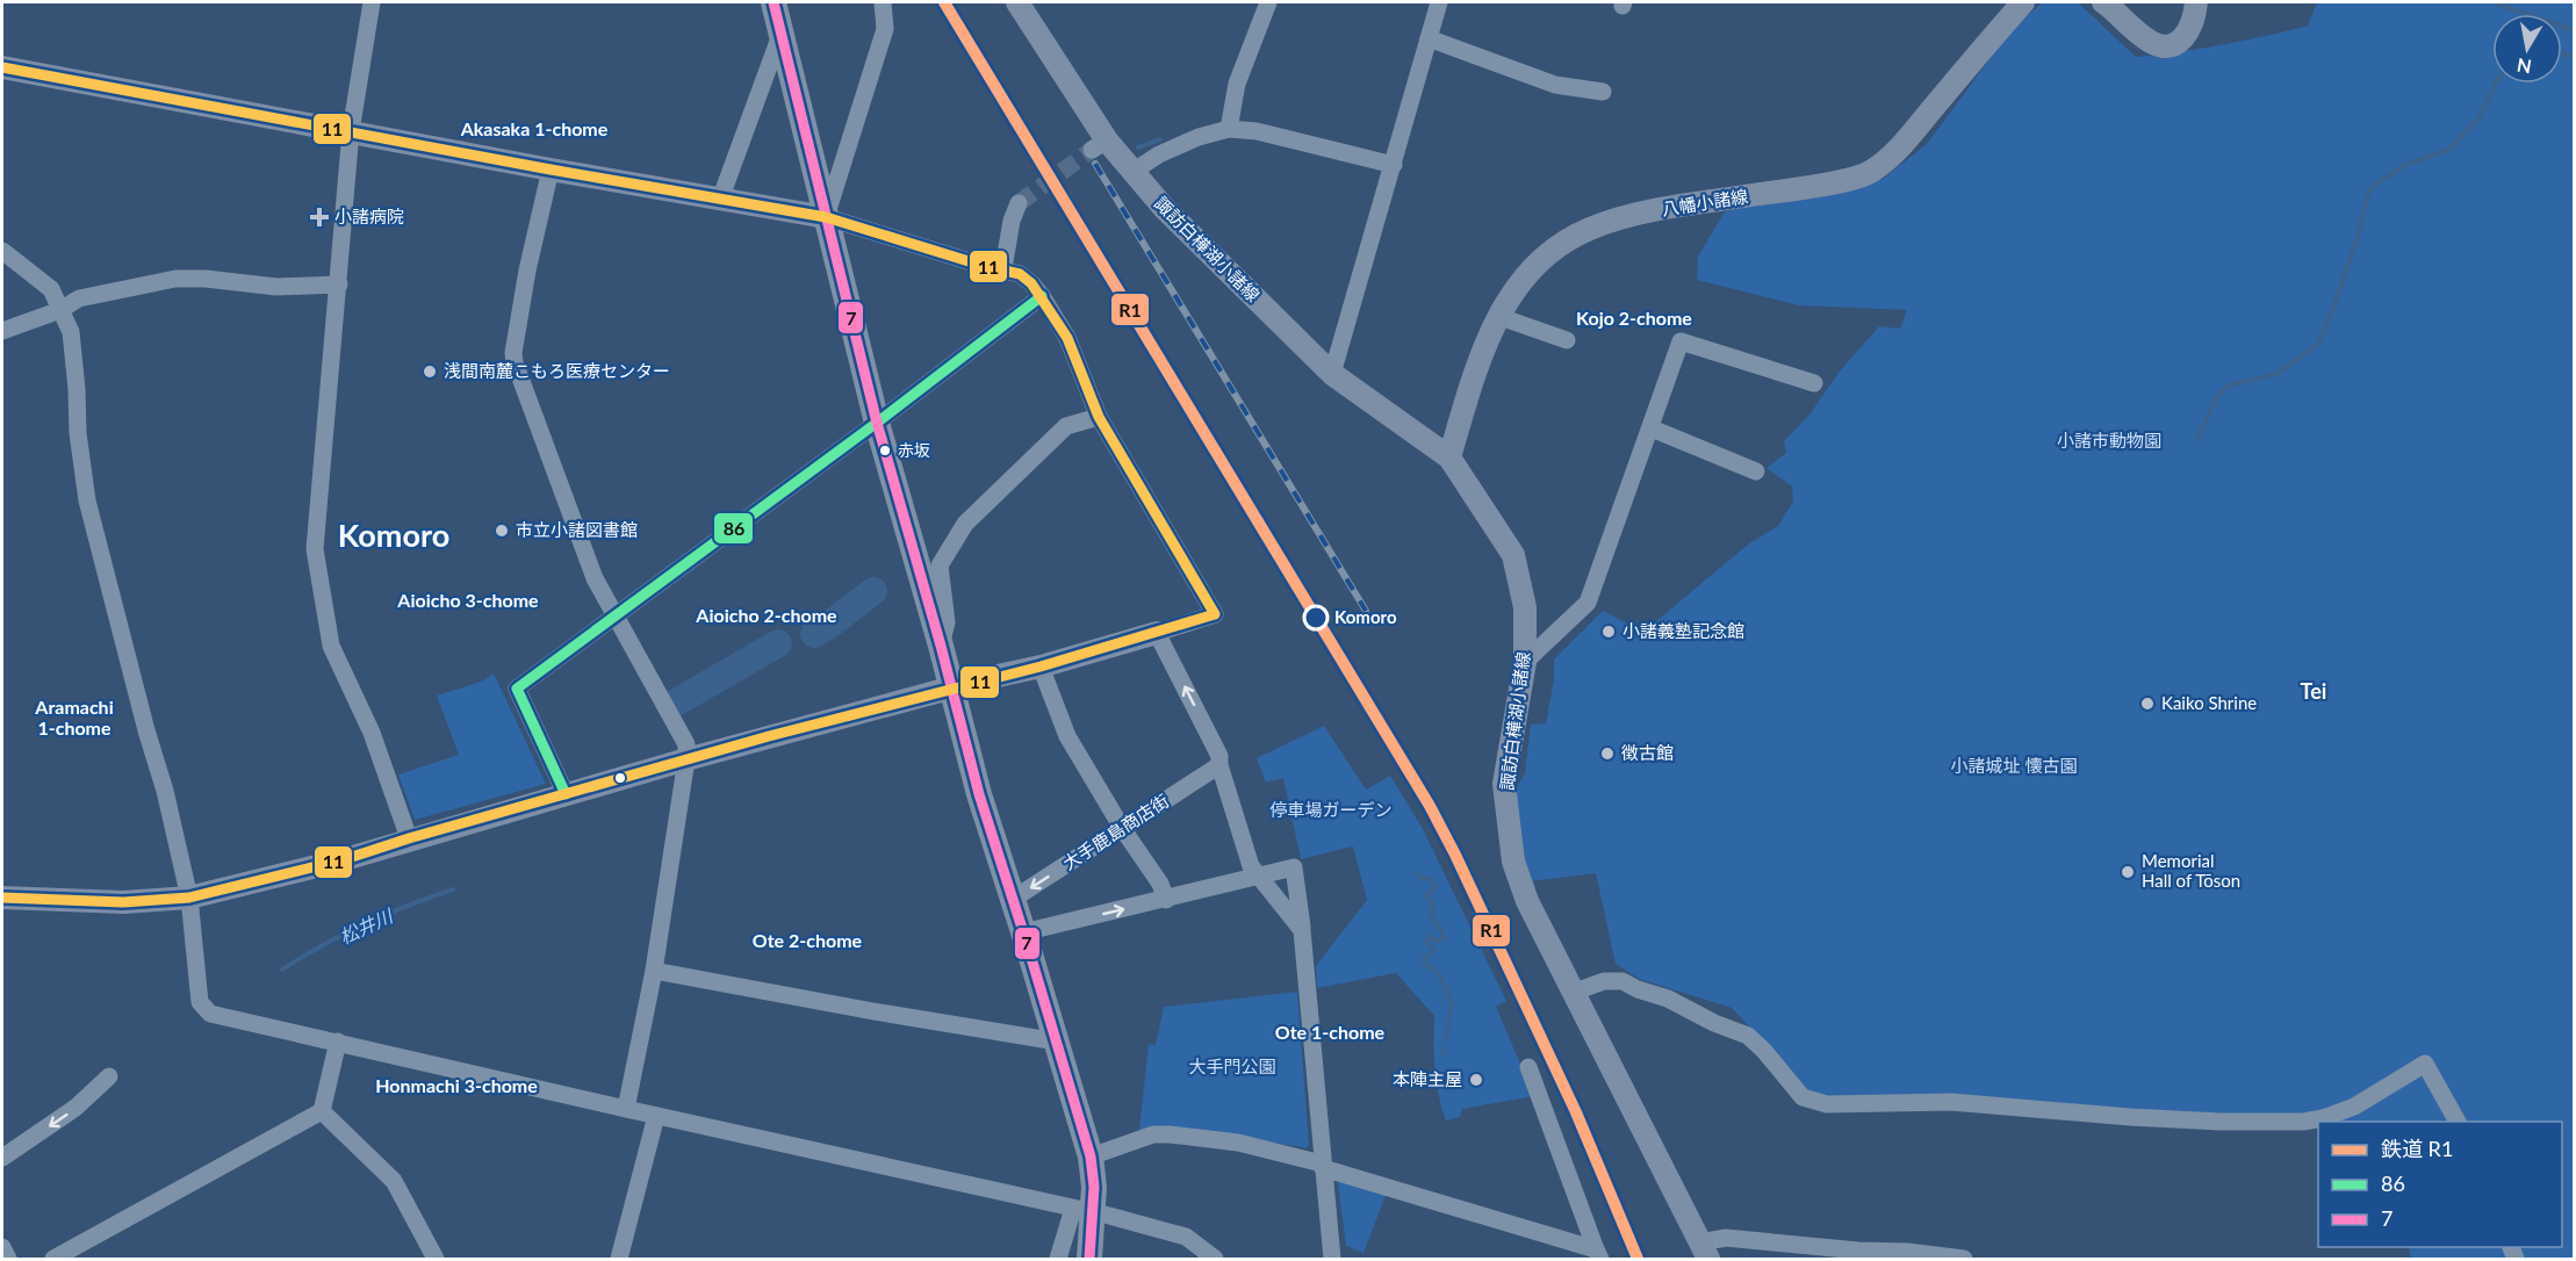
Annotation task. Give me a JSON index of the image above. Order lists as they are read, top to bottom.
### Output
{
  "streets": {
    "main road": ["八幡小諸線", "諏訪白樺湖小諸線"],
    "street": ["大手鹿島商店街"]
  },
  "crossings": [
    ["八幡小諸線", "諏訪白樺湖小諸線"]
  ],
  "districts": [
    "Akasaka 1-chome",
    "Kojo 2-chome",
    "Komoro",
    "Aioicho 3-chome",
    "Aioicho 2-chome",
    "Tei",
    "Aramachi 1-chome",
    "Ote 2-chome",
    "Ote 1-chome",
    "Honmachi 3-chome"
  ],
  "water": ["松井川"],
  "parks": [
    "小諸市動物園",
    "小諸城址 懐古園",
    "停車場ガーデン",
    "大手門公園"
  ],
  "places": {
    "health": ["小諸病院"],
    "other": [
      "浅間南麓こもろ医療センター",
      "赤坂",
      "市立小諸図書館",
      "Komoro",
      "小諸義塾記念館",
      "Kaiko Shrine",
      "徴古館",
      "Memorial Hall of Tōson",
      "本陣主屋"
    ]
  },
  "lines": [
    "rail line R1",
    "transit line 7",
    "transit line 11",
    "transit line 86"
  ],
  "legend": ["鉄道 R1", "86", "7"],
  "north": "bottom"
}
